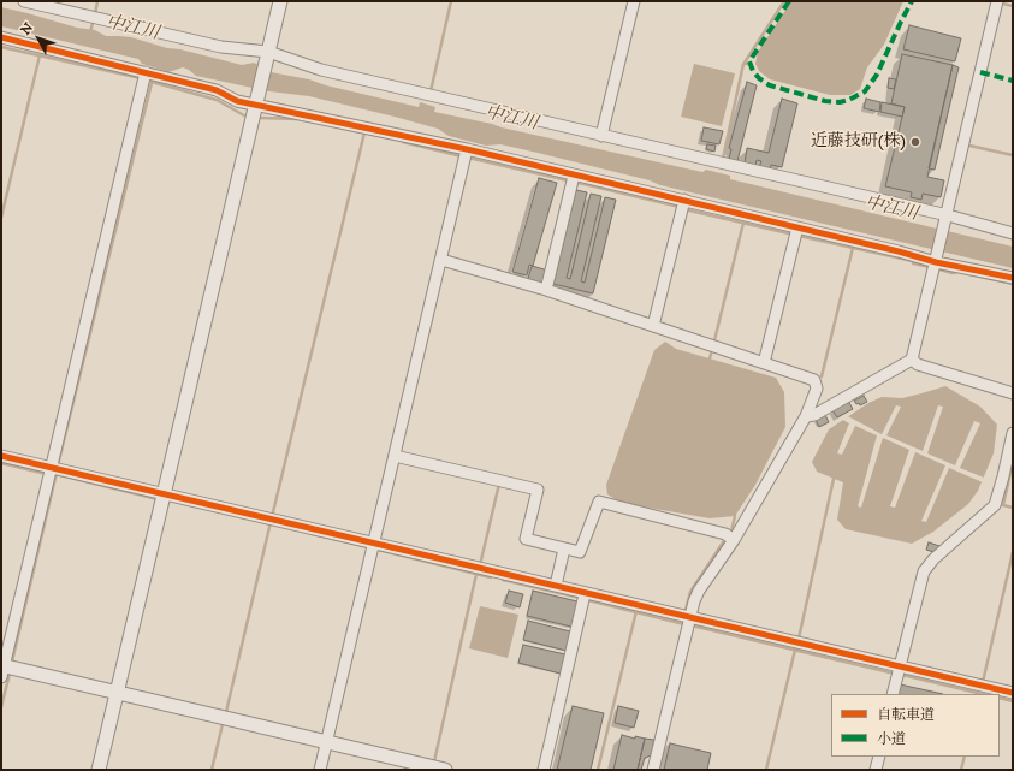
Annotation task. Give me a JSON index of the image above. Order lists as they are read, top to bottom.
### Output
{
  "water": ["中江川"],
  "places": ["近藤技研(株)"],
  "legend": ["自転車道", "小道"],
  "north": "top left"
}
